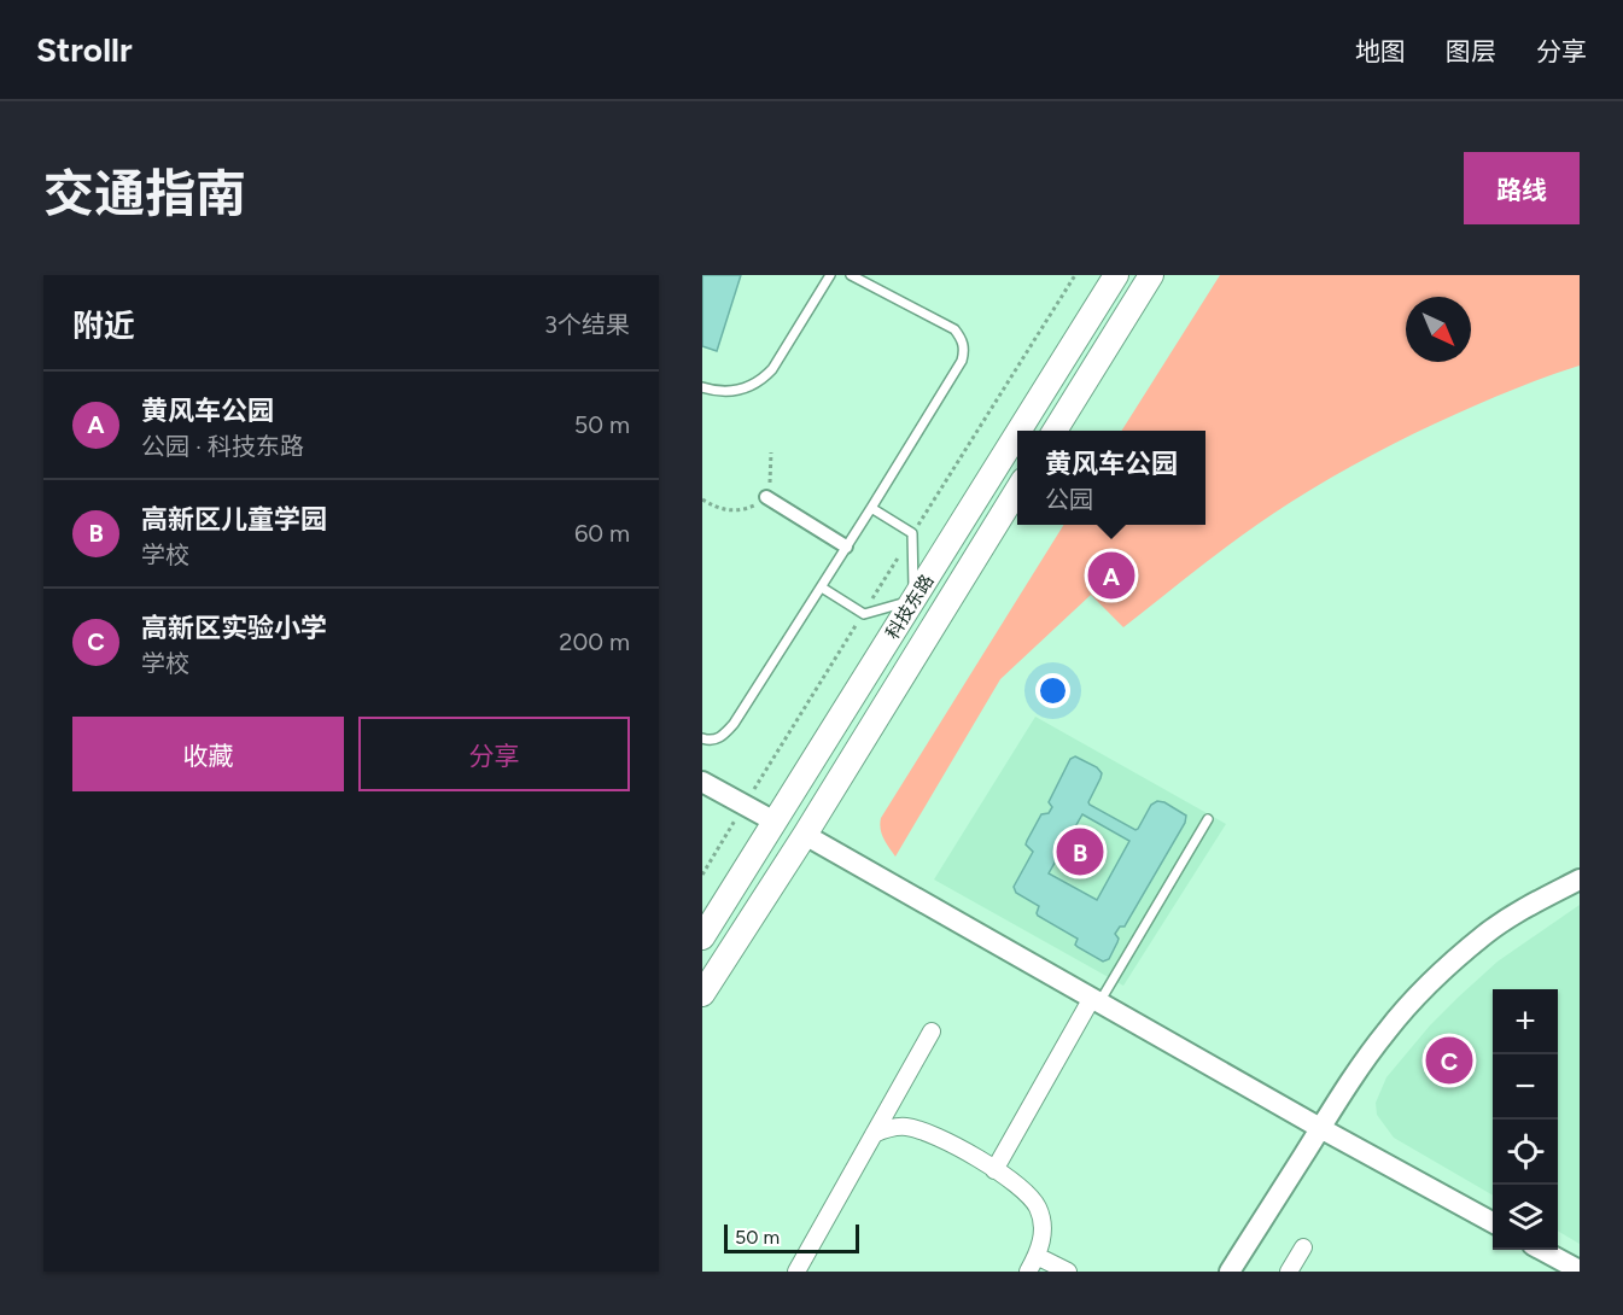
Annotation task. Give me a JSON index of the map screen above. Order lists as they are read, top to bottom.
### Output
{
  "streets": {
    "main road": ["科技东路"]
  },
  "scale_bar": "50 m",
  "north": "bottom right",
  "page": {
    "header": "Strollr",
    "nav": ["地图", "图层", "分享"],
    "title": "交通指南",
    "buttons": [
      "路线",
      ["收藏", "分享"]
    ],
    "heading": ["附近", "3个结果"],
    "list": [
      {
        "mark": "A",
        "name": "黄风车公园",
        "note": "公园 · 科技东路",
        "value": "50 m"
      },
      {
        "mark": "B",
        "name": "高新区儿童学园",
        "note": "学校",
        "value": "60 m"
      },
      {
        "mark": "C",
        "name": "高新区实验小学",
        "note": "学校",
        "value": "200 m"
      }
    ],
    "popup": ["黄风车公园", "公园"],
    "pins": ["A", "B", "C"],
    "map_buttons": ["+", "−"],
    "scale": "50 m"
  }
}
